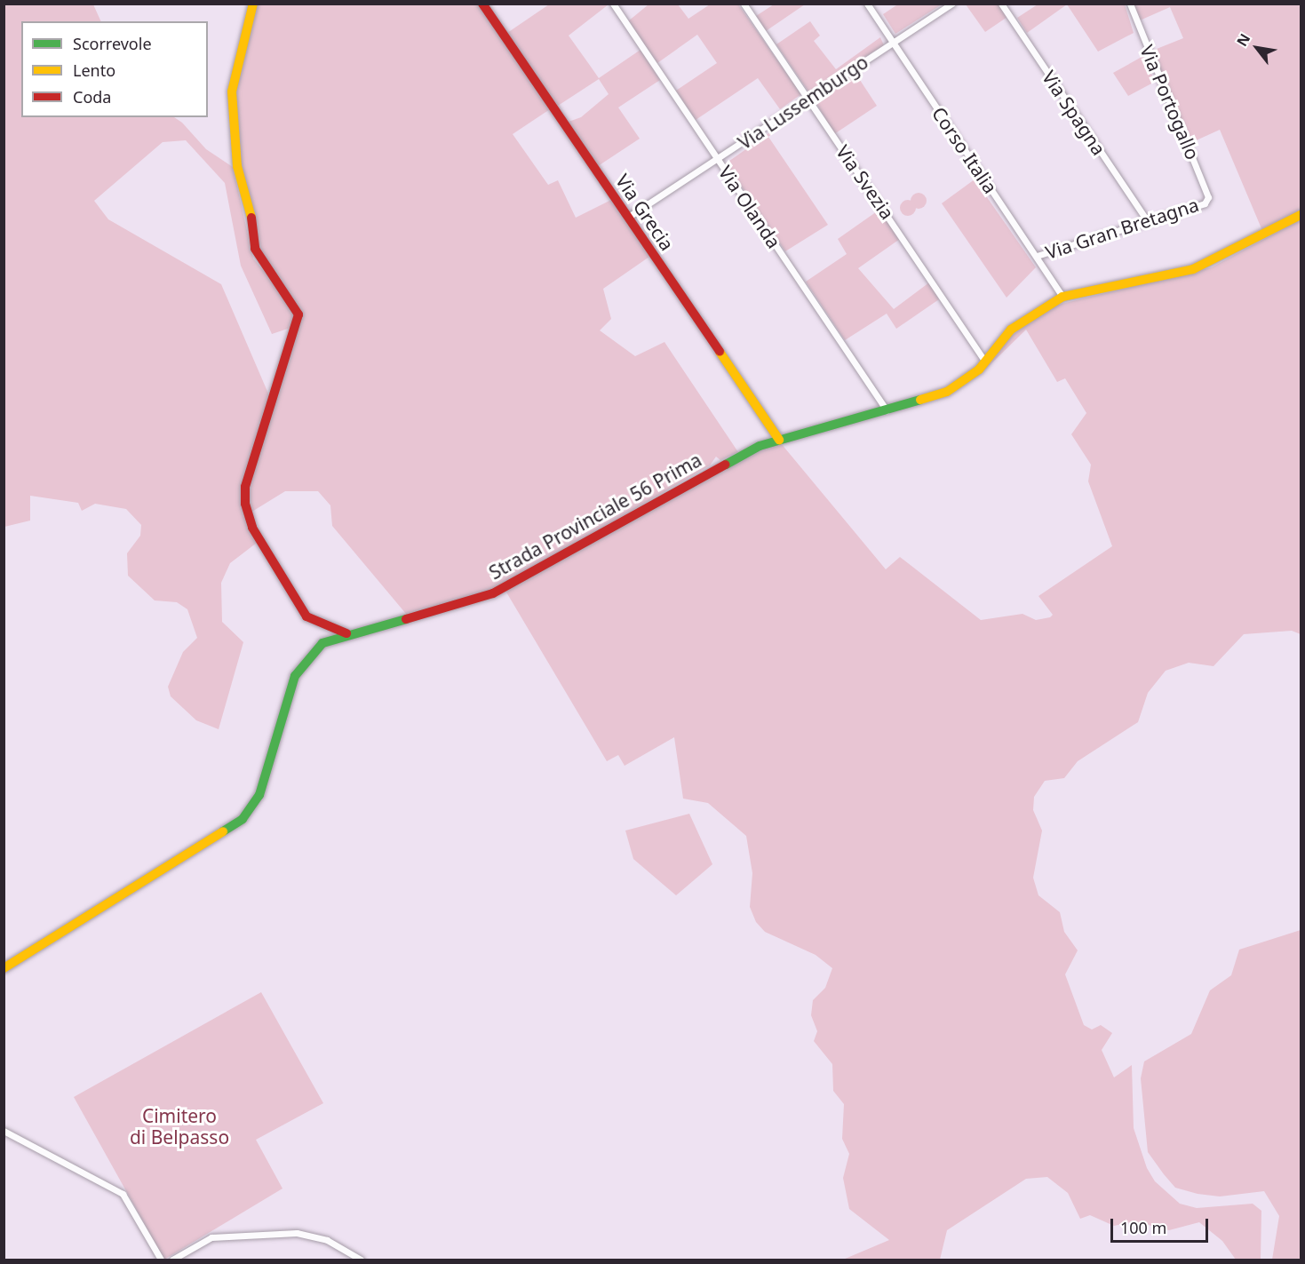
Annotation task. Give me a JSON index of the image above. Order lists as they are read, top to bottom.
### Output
{
  "streets": {
    "street": [
      "Via Lussemburgo",
      "Via Portogallo",
      "Via Spagna",
      "Corso Italia",
      "Via Svezia",
      "Via Olanda",
      "Via Grecia",
      "Via Gran Bretagna",
      "Strada Provinciale 56 Prima"
    ]
  },
  "crossings": [
    ["Via Lussemburgo", "Corso Italia"],
    ["Via Lussemburgo", "Via Svezia"],
    ["Via Lussemburgo", "Via Olanda"],
    ["Via Lussemburgo", "Via Grecia"],
    ["Via Portogallo", "Via Gran Bretagna"],
    ["Via Spagna", "Via Gran Bretagna"],
    ["Corso Italia", "Via Gran Bretagna"],
    ["Corso Italia", "Strada Provinciale 56 Prima"],
    ["Via Svezia", "Strada Provinciale 56 Prima"],
    ["Via Olanda", "Strada Provinciale 56 Prima"],
    ["Via Grecia", "Strada Provinciale 56 Prima"]
  ],
  "parks": ["Cimitero di Belpasso"],
  "legend": ["Scorrevole", "Lento", "Coda"],
  "scale_bar": "100 m",
  "north": "top left"
}
